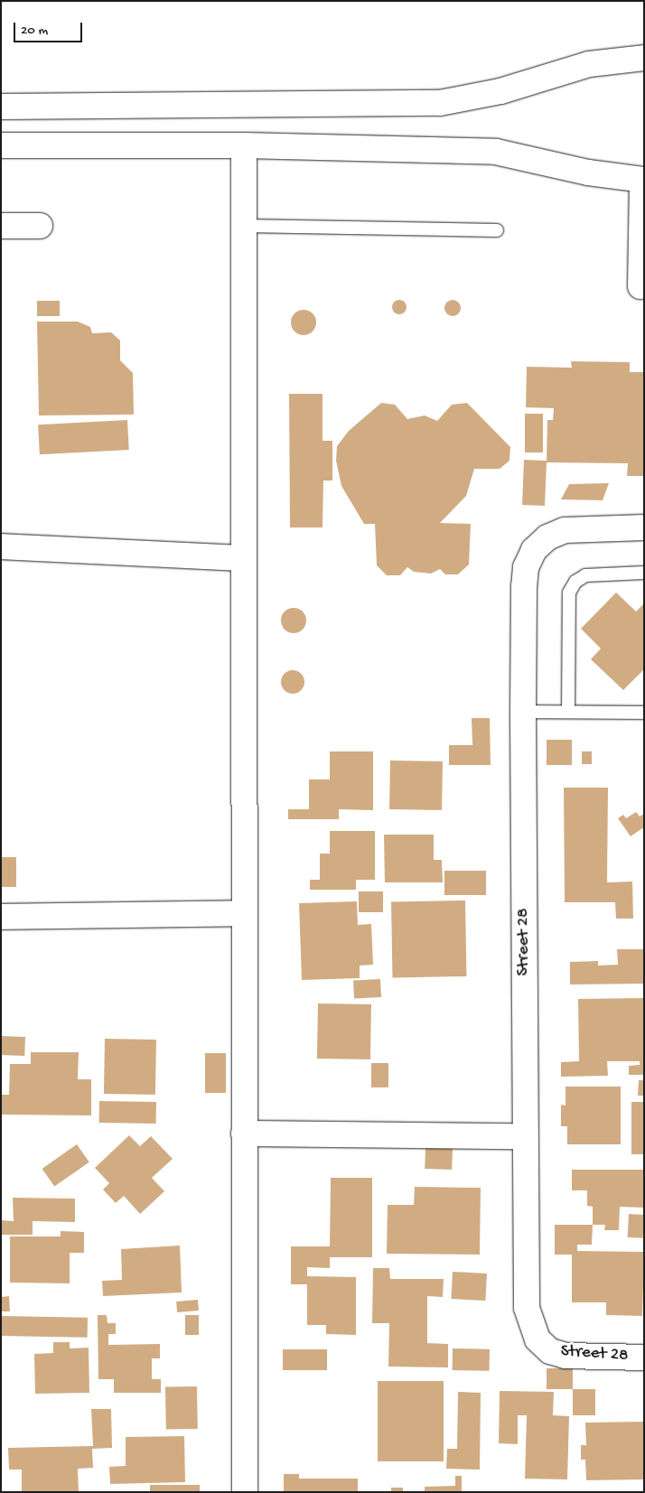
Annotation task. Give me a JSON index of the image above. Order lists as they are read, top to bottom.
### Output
{
  "streets": {
    "street": ["Street 28"]
  },
  "scale_bar": "20 m"
}
